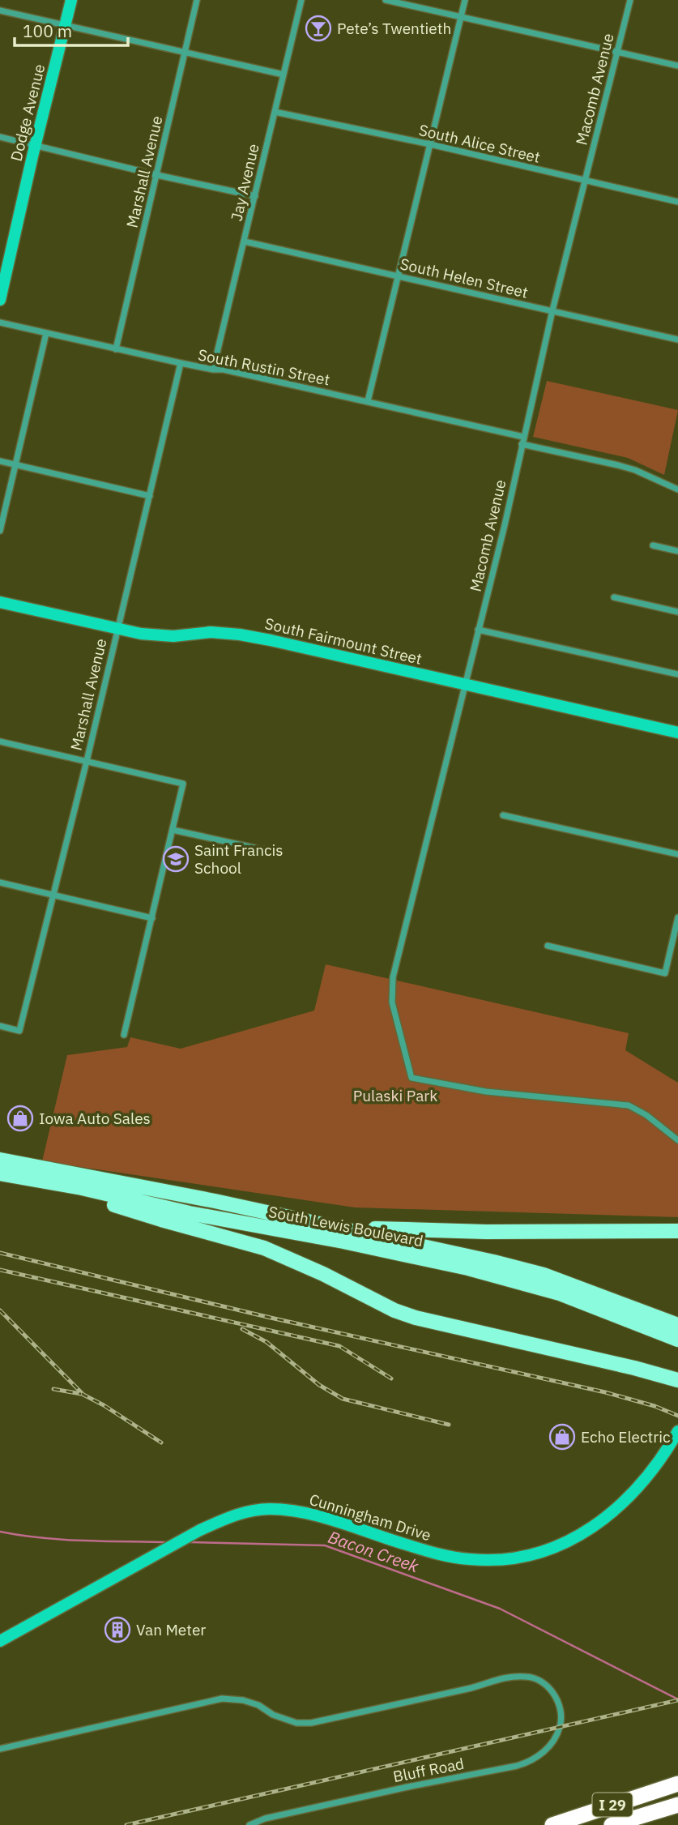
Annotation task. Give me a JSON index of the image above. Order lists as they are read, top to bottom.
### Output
{
  "streets": {
    "highway": ["I 29"],
    "main road": ["South Lewis Boulevard"],
    "street": [
      "Macomb Avenue",
      "Dodge Avenue",
      "South Alice Street",
      "Marshall Avenue",
      "Jay Avenue",
      "South Helen Street",
      "South Rustin Street",
      "South Fairmount Street",
      "Cunningham Drive",
      "Bluff Road"
    ]
  },
  "crossings": [
    ["Macomb Avenue", "South Alice Street"],
    ["Macomb Avenue", "South Helen Street"],
    ["Macomb Avenue", "South Rustin Street"],
    ["Macomb Avenue", "South Fairmount Street"],
    ["South Alice Street", "Jay Avenue"],
    ["Marshall Avenue", "South Rustin Street"],
    ["Marshall Avenue", "South Fairmount Street"],
    ["Jay Avenue", "South Helen Street"],
    ["Jay Avenue", "South Rustin Street"]
  ],
  "water": ["Bacon Creek"],
  "parks": ["Pulaski Park"],
  "places": {
    "bar": ["Pete’s Twentieth"],
    "school or university": ["Saint Francis School"],
    "shop": ["Iowa Auto Sales", "Echo Electric"],
    "building": ["Van Meter"]
  },
  "scale_bar": "100 m"
}
